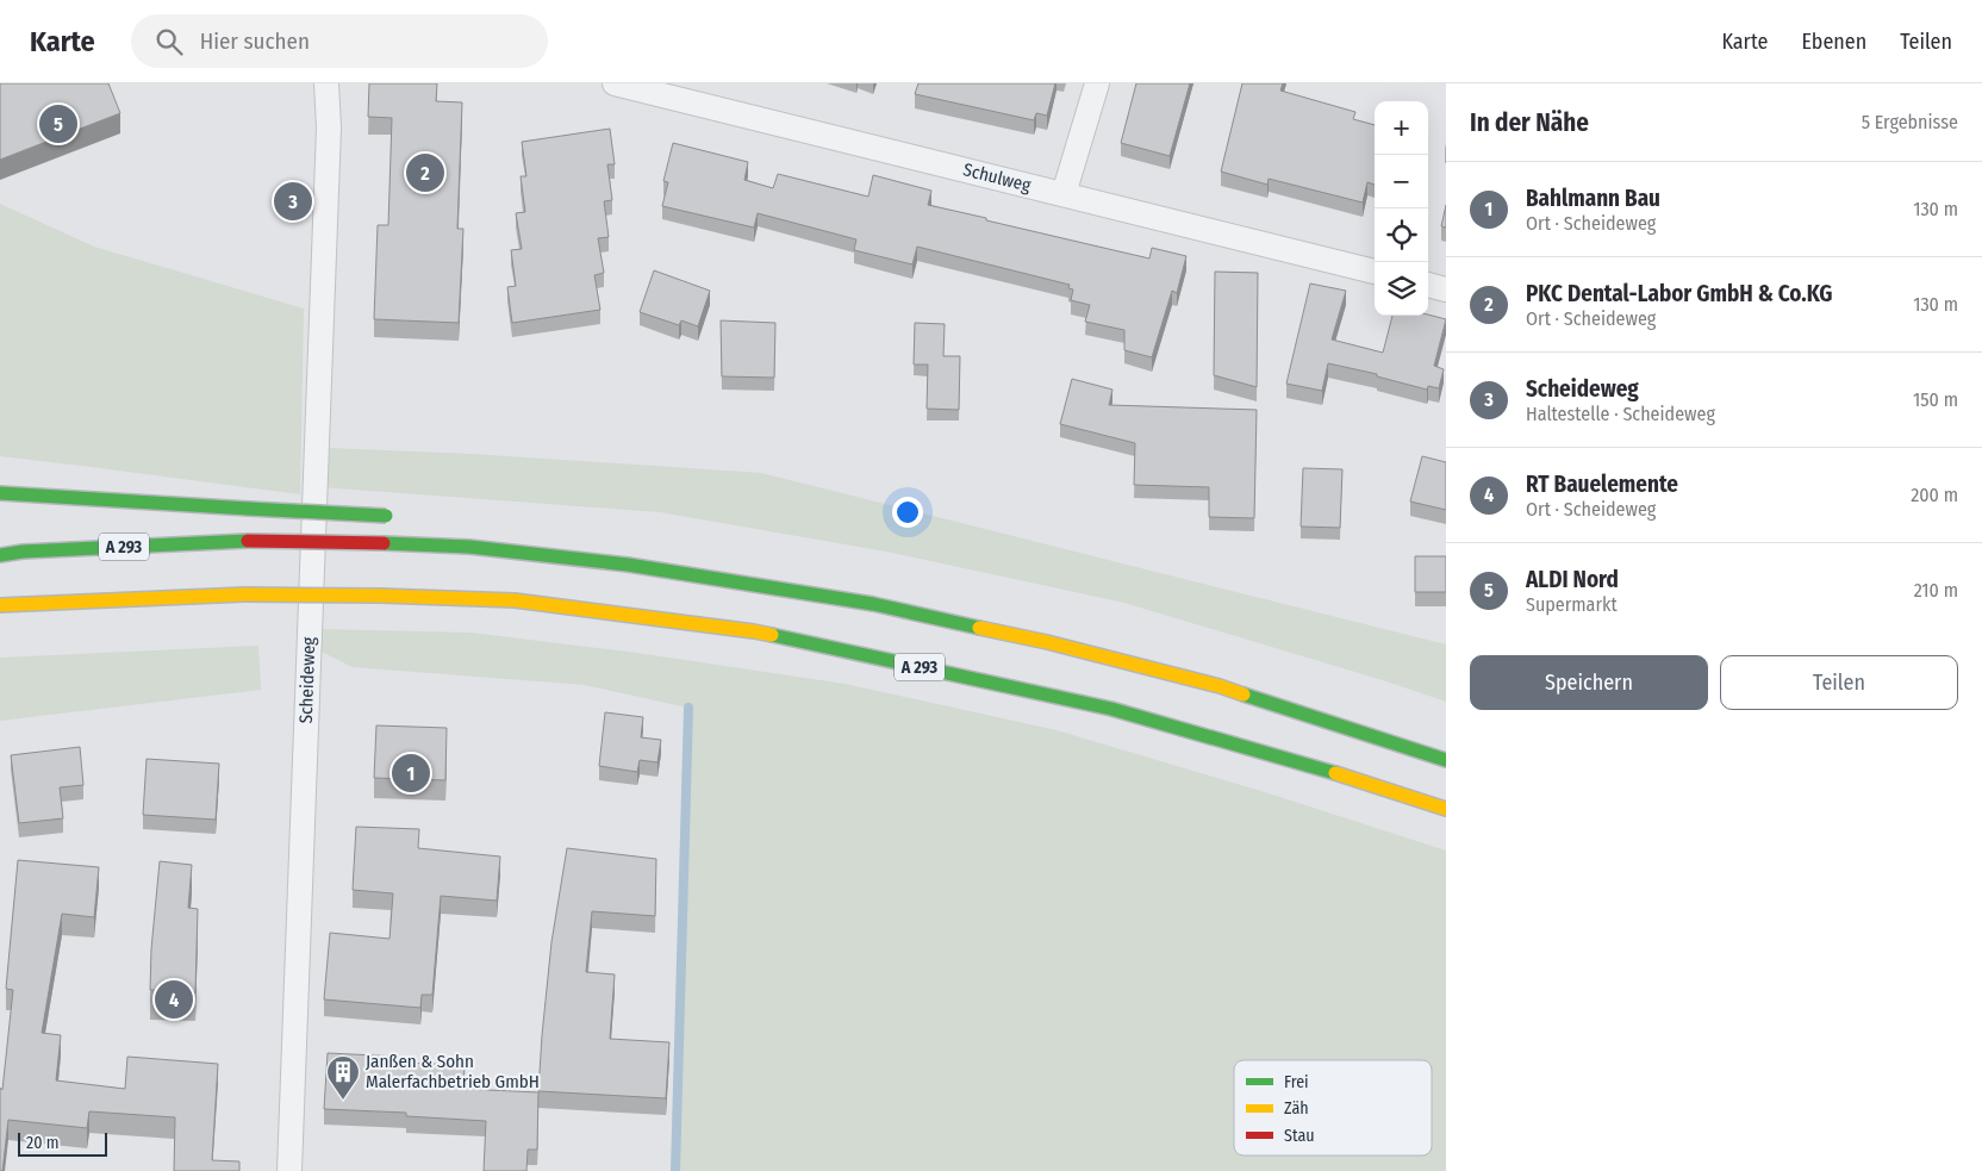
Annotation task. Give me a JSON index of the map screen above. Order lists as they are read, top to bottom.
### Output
{
  "streets": {
    "highway": ["A 293"],
    "street": ["Schulweg", "Scheideweg"]
  },
  "places": {
    "building": ["Janßen & Sohn Malerfachbetrieb GmbH"]
  },
  "legend": ["Frei", "Zäh", "Stau"],
  "scale_bar": "20 m",
  "page": {
    "header": "Karte",
    "search": "Hier suchen",
    "nav": ["Karte", "Ebenen", "Teilen"],
    "heading": ["In der Nähe", "5 Ergebnisse"],
    "map_buttons": ["+", "−"],
    "pins": [
      "5",
      "2",
      "3",
      "1",
      "4"
    ],
    "list": [
      {
        "mark": "1",
        "name": "Bahlmann Bau",
        "note": "Ort · Scheideweg",
        "value": "130 m"
      },
      {
        "mark": "2",
        "name": "PKC Dental-Labor GmbH & Co.KG",
        "note": "Ort · Scheideweg",
        "value": "130 m"
      },
      {
        "mark": "3",
        "name": "Scheideweg",
        "note": "Haltestelle · Scheideweg",
        "value": "150 m"
      },
      {
        "mark": "4",
        "name": "RT Bauelemente",
        "note": "Ort · Scheideweg",
        "value": "200 m"
      },
      {
        "mark": "5",
        "name": "ALDI Nord",
        "note": "Supermarkt",
        "value": "210 m"
      }
    ],
    "buttons": ["Speichern", "Teilen"],
    "scale": "20 m"
  }
}
